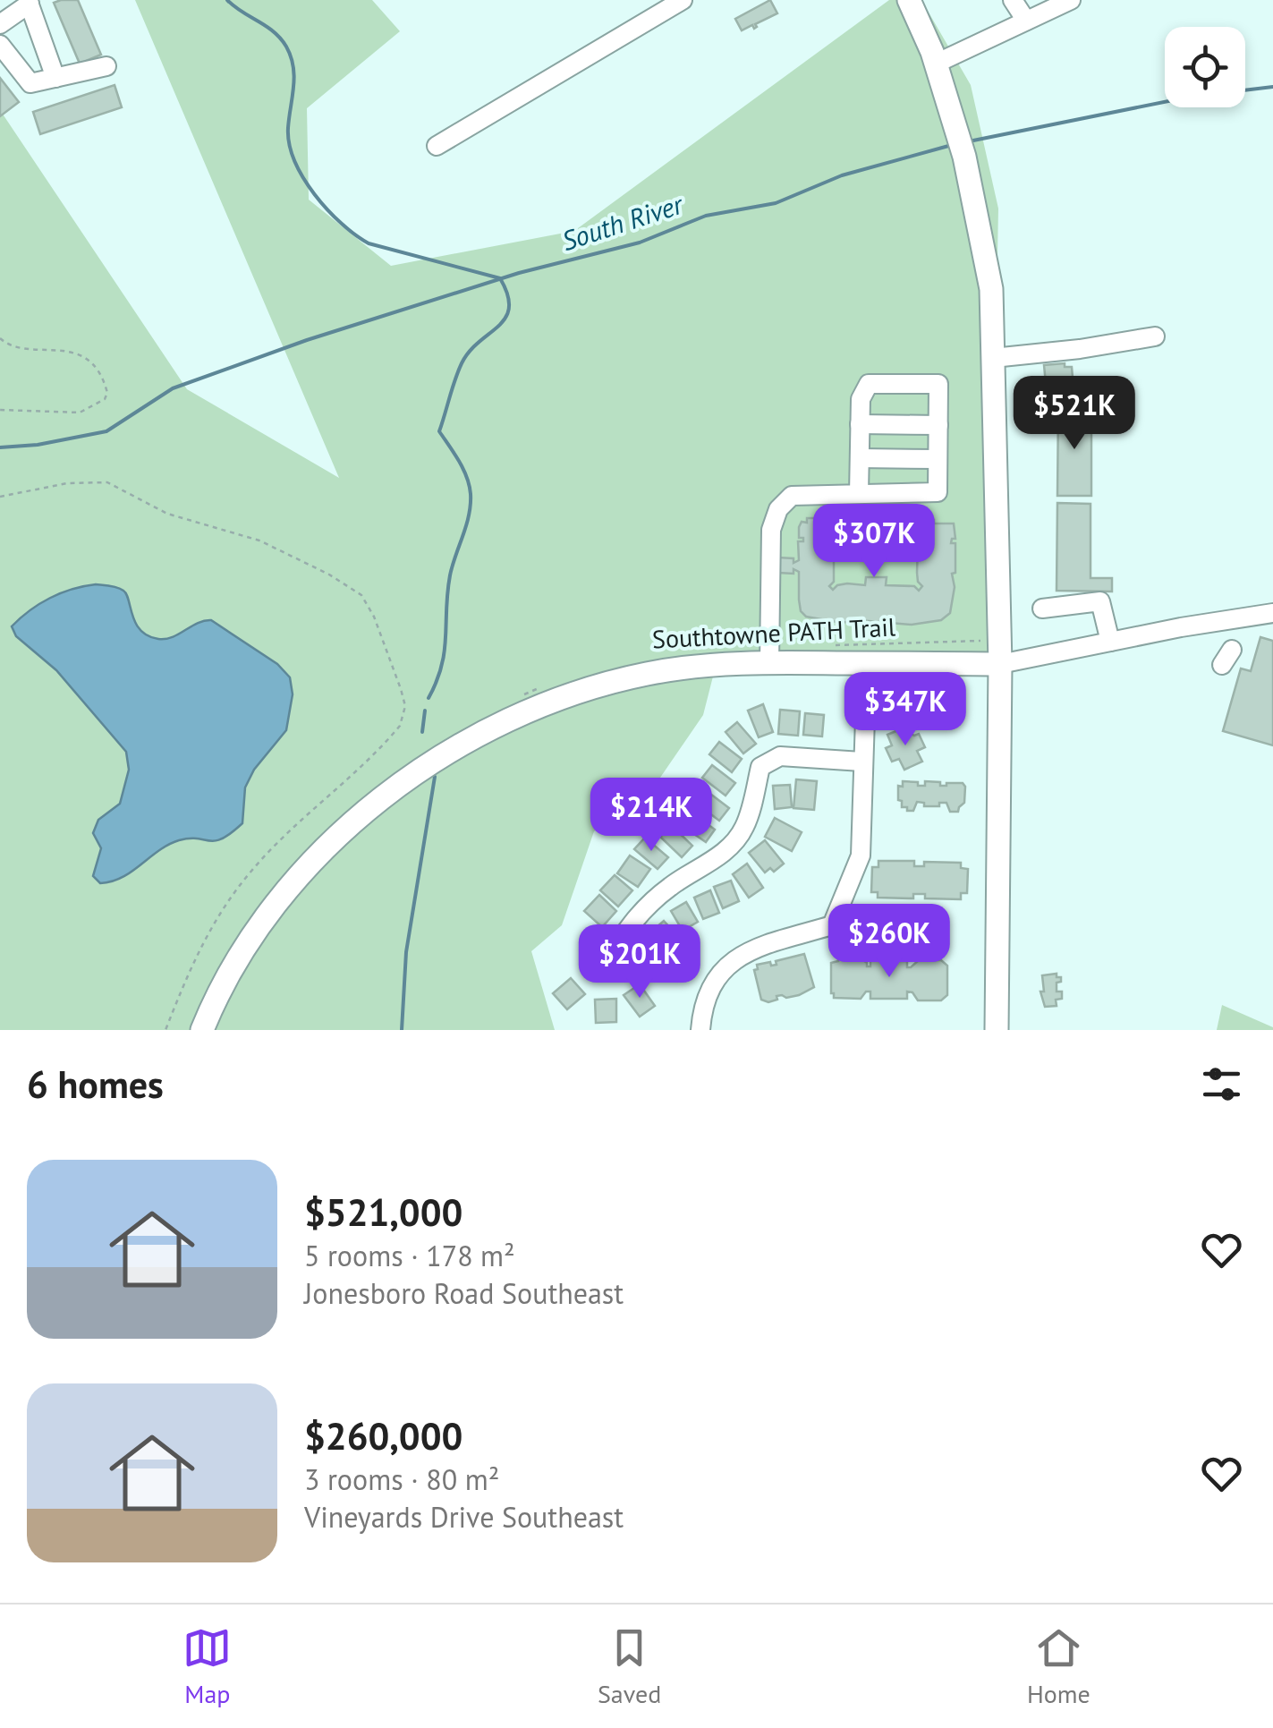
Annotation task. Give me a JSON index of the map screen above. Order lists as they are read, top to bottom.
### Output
{
  "streets": {
    "path": ["Southtowne PATH Trail"]
  },
  "water": ["South River"],
  "page": {
    "price": [
      "$521K",
      "$307K",
      "$347K",
      "$214K",
      "$260K",
      "$201K"
    ],
    "heading": "6 homes",
    "list": [
      {
        "name": "$521,000",
        "note": "5 rooms · 178 m² · Jonesboro Road Southeast"
      },
      {
        "name": "$260,000",
        "note": "3 rooms · 80 m² · Vineyards Drive Southeast"
      }
    ],
    "tabs": ["Map", "Saved", "Home"]
  }
}
